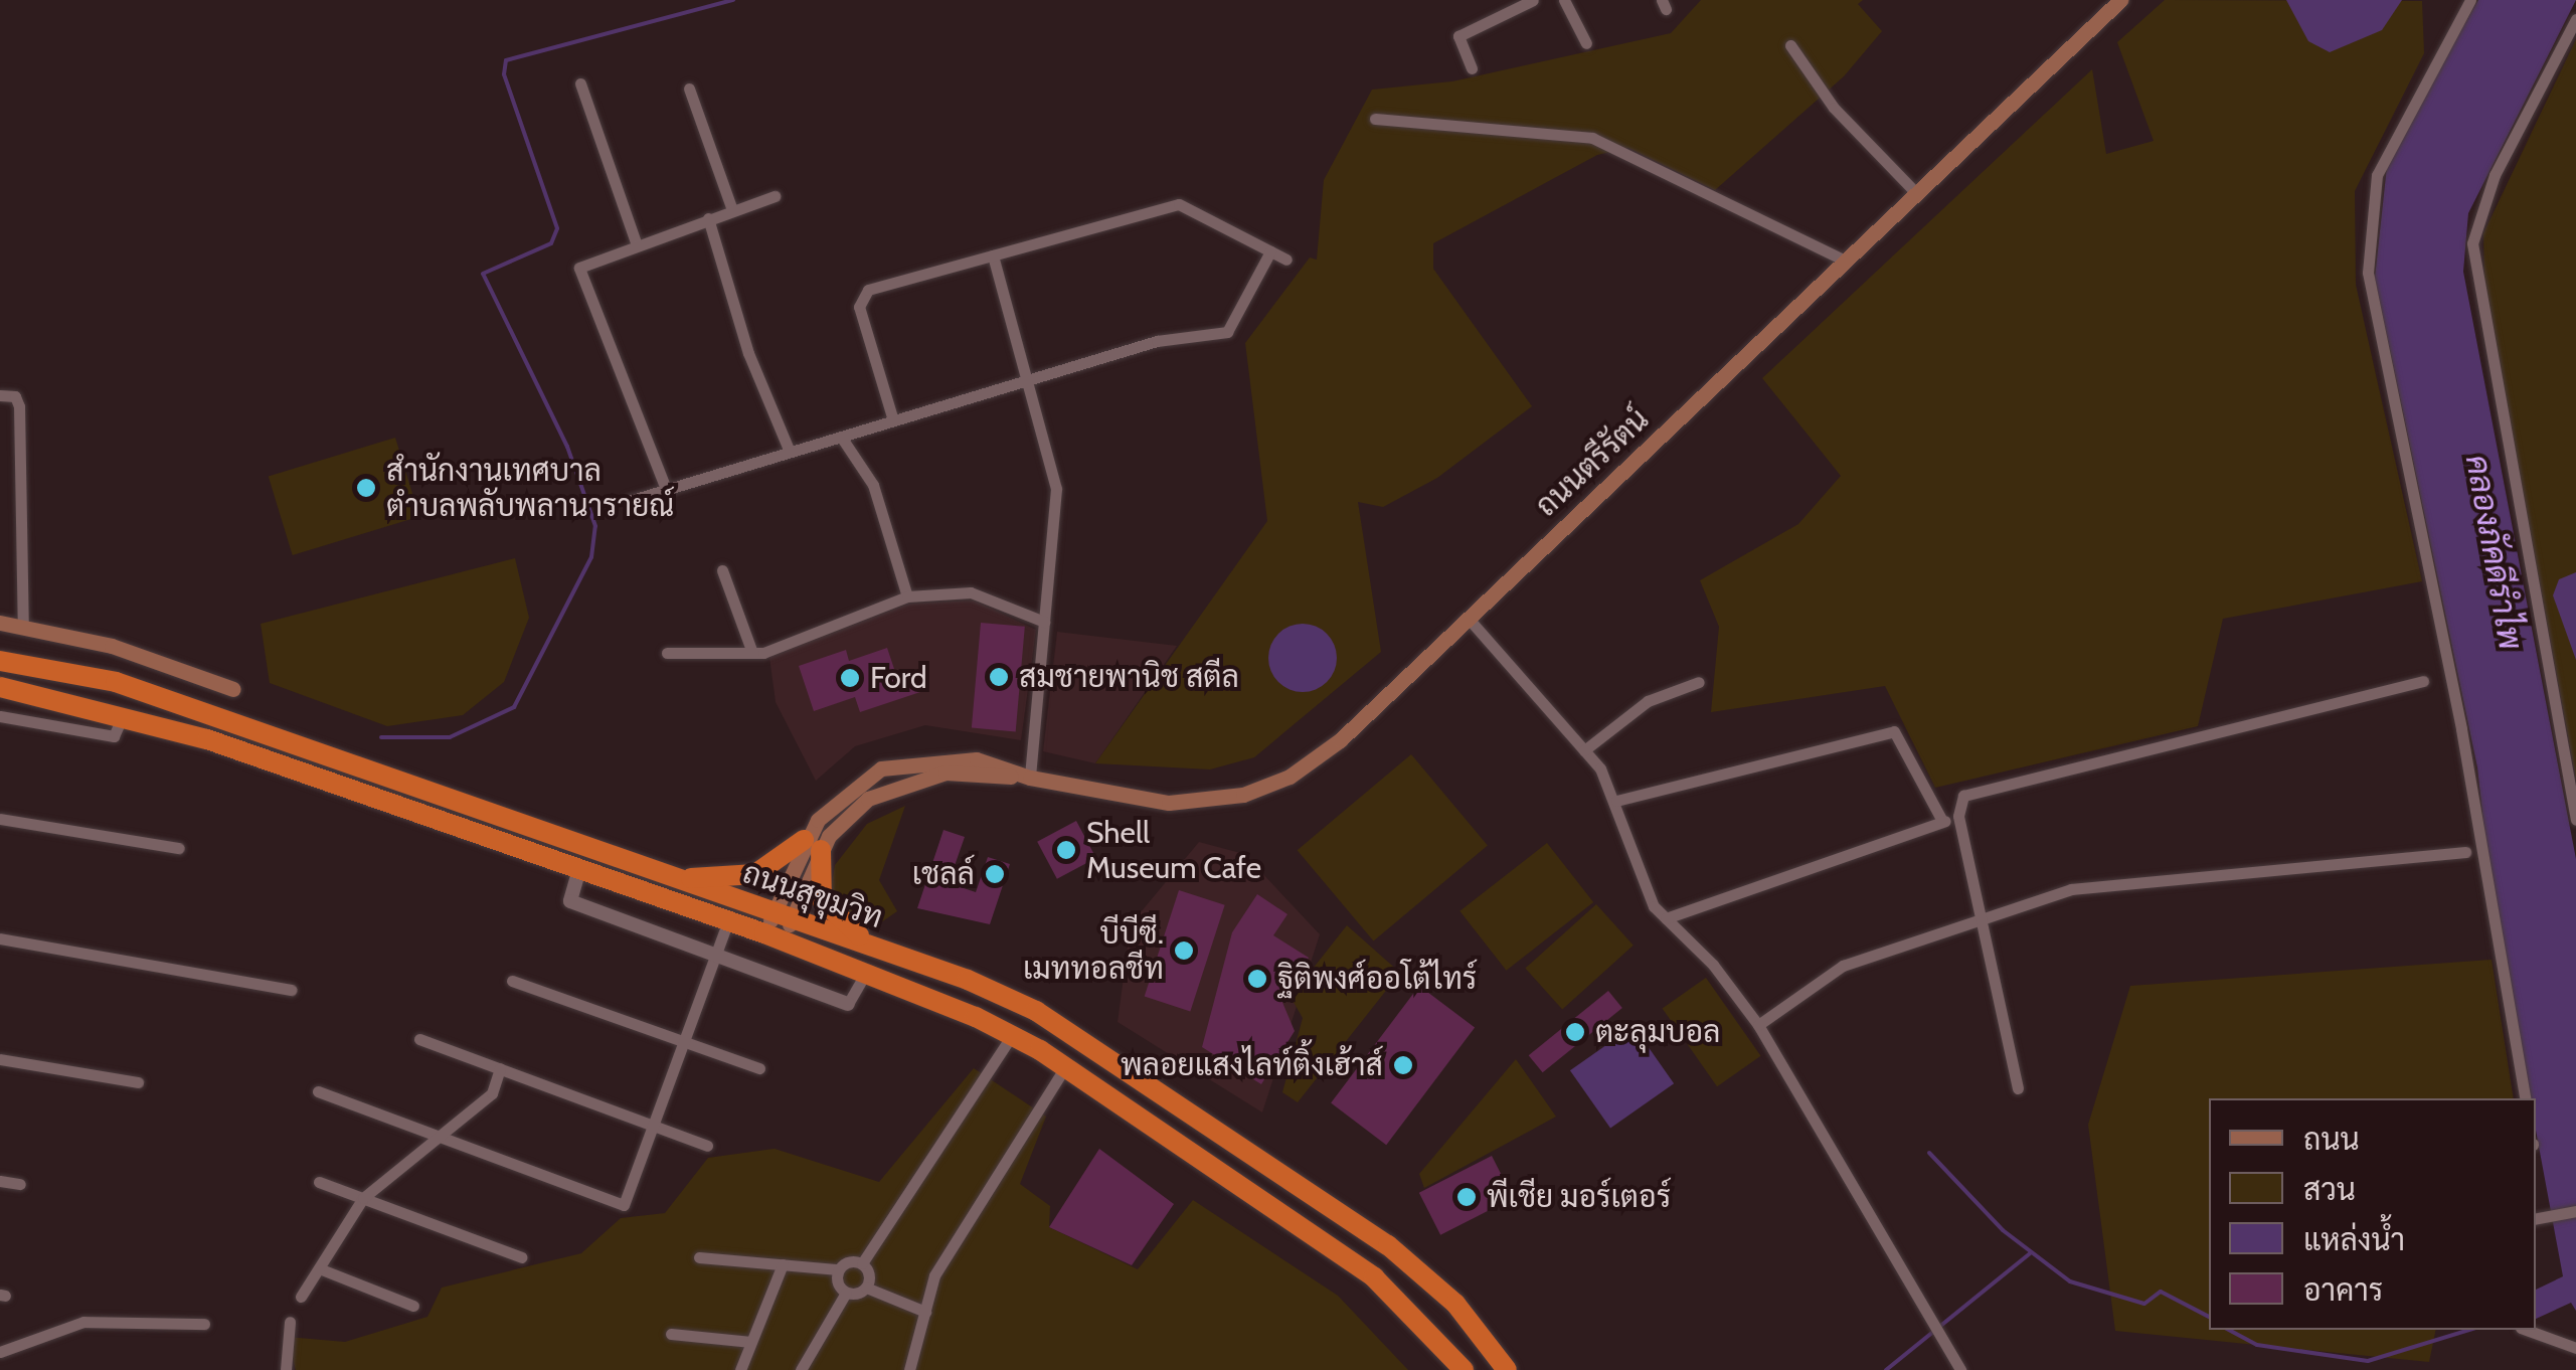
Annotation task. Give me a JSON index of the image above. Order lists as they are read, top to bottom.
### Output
{
  "streets": {
    "highway": ["ถนนสุขุมวิท"],
    "main road": ["ถนนตรีรัตน์"]
  },
  "crossings": [
    ["ถนนตรีรัตน์", "ถนนสุขุมวิท"]
  ],
  "water": ["คลองภัคดีรำไพ"],
  "places": [
    "สำนักงานเทศบาล ตำบลพลับพลานารายณ์",
    "สมชายพานิช สตีล",
    "Ford",
    "Shell Museum Cafe",
    "เชลล์",
    "บีบีซี. เมททอลชีท",
    "ฐิติพงศ์ออโต้ไทร์",
    "ตะลุมบอล",
    "พลอยแสงไลท์ติ้งเฮ้าส์",
    "พีเชีย มอร์เตอร์"
  ],
  "legend": [
    "ถนน",
    "สวน",
    "แหล่งน้ำ",
    "อาคาร"
  ]
}
